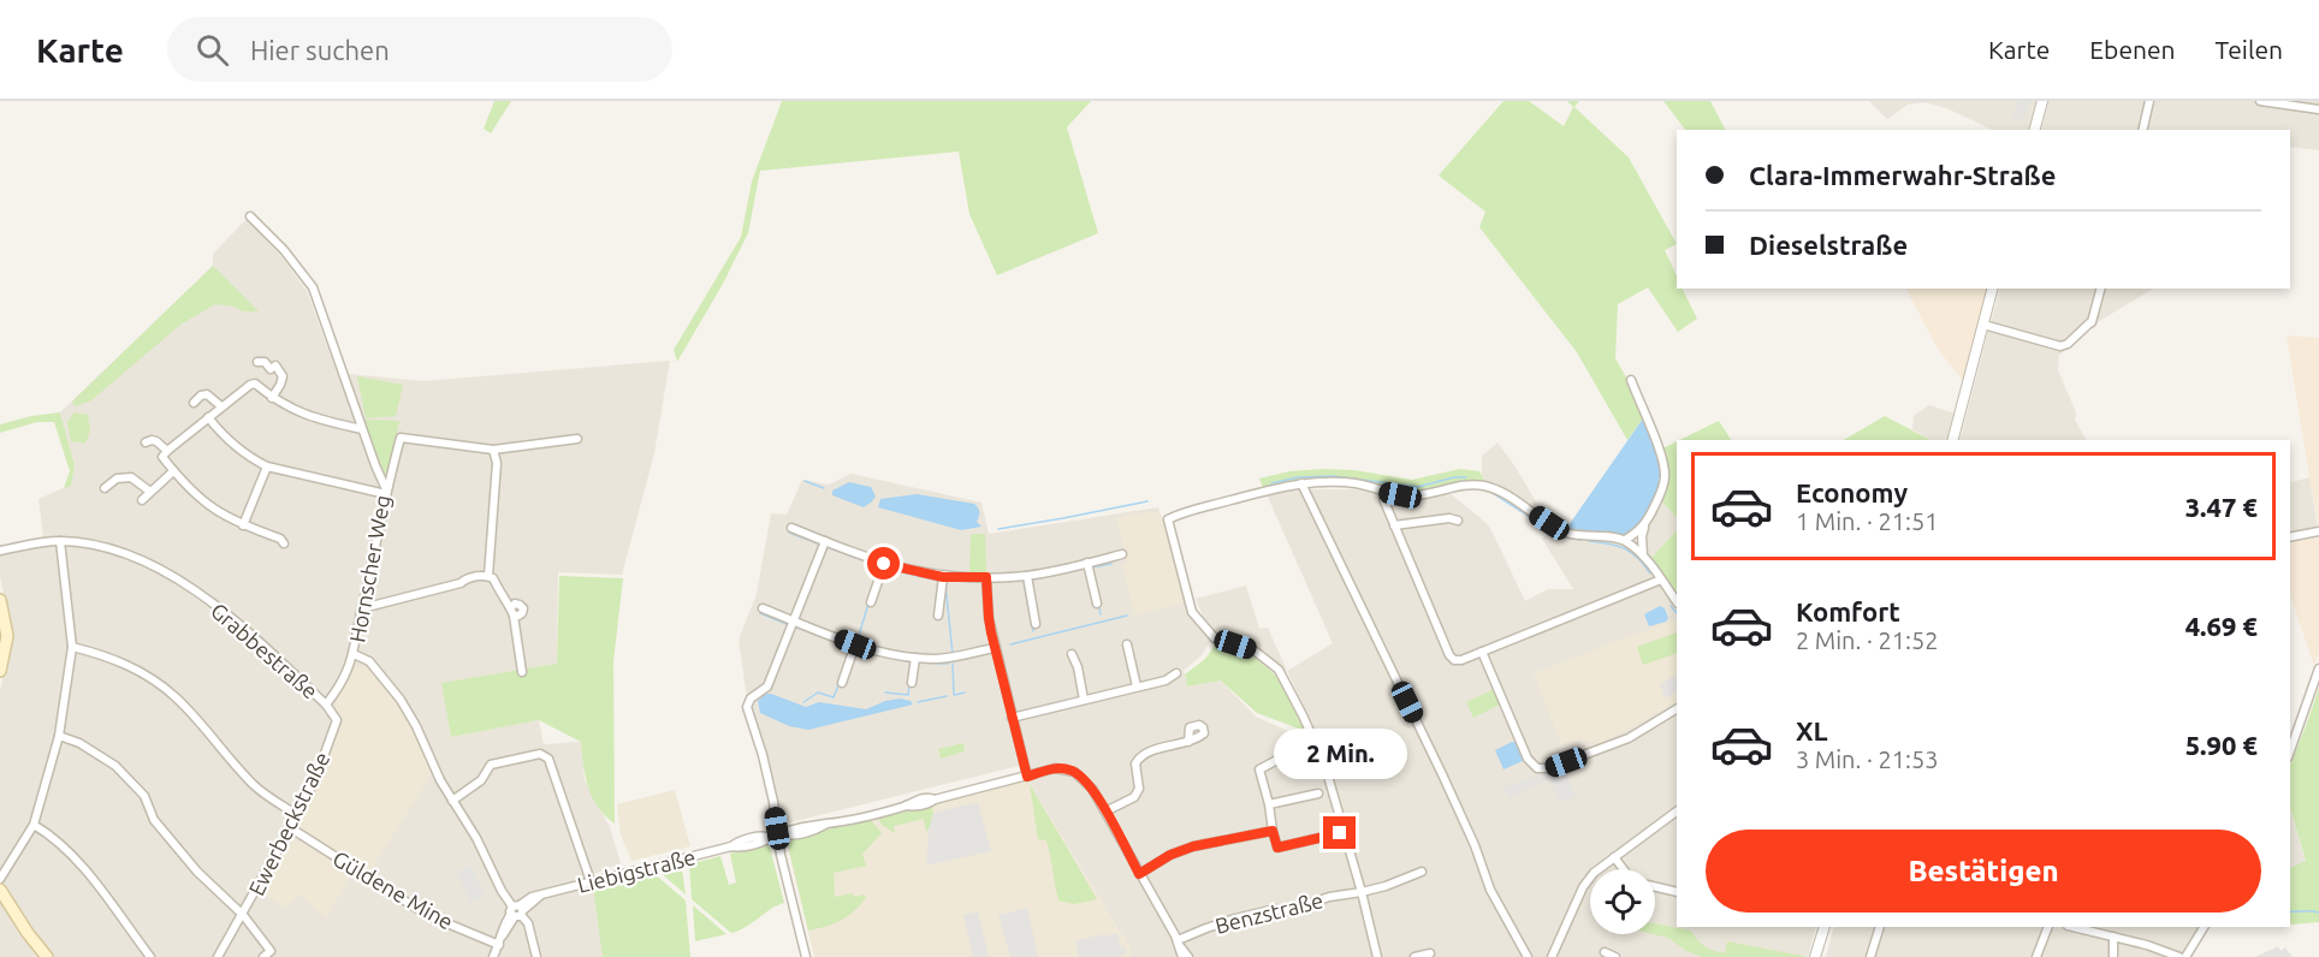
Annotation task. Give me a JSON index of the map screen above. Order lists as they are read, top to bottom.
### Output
{
  "streets": {
    "street": [
      "Hornscher Weg",
      "Grabbestraße",
      "Ewerbeckstraße",
      "Liebigstraße",
      "Güldene Mine",
      "Benzstraße"
    ]
  },
  "crossings": [
    ["Hornscher Weg", "Liebigstraße"],
    ["Grabbestraße", "Ewerbeckstraße"],
    ["Ewerbeckstraße", "Güldene Mine"],
    ["Liebigstraße", "Benzstraße"]
  ],
  "page": {
    "header": "Karte",
    "search": "Hier suchen",
    "nav": ["Karte", "Ebenen", "Teilen"],
    "banner": ["Clara-Immerwahr-Straße", "Dieselstraße"],
    "list": [
      {
        "name": "Economy",
        "note": "1 Min. · 21:51",
        "value": "3.47 €"
      },
      {
        "name": "Komfort",
        "note": "2 Min. · 21:52",
        "value": "4.69 €"
      },
      {
        "name": "XL",
        "note": "3 Min. · 21:53",
        "value": "5.90 €"
      }
    ],
    "bubble": "2 Min.",
    "buttons": "Bestätigen"
  }
}
